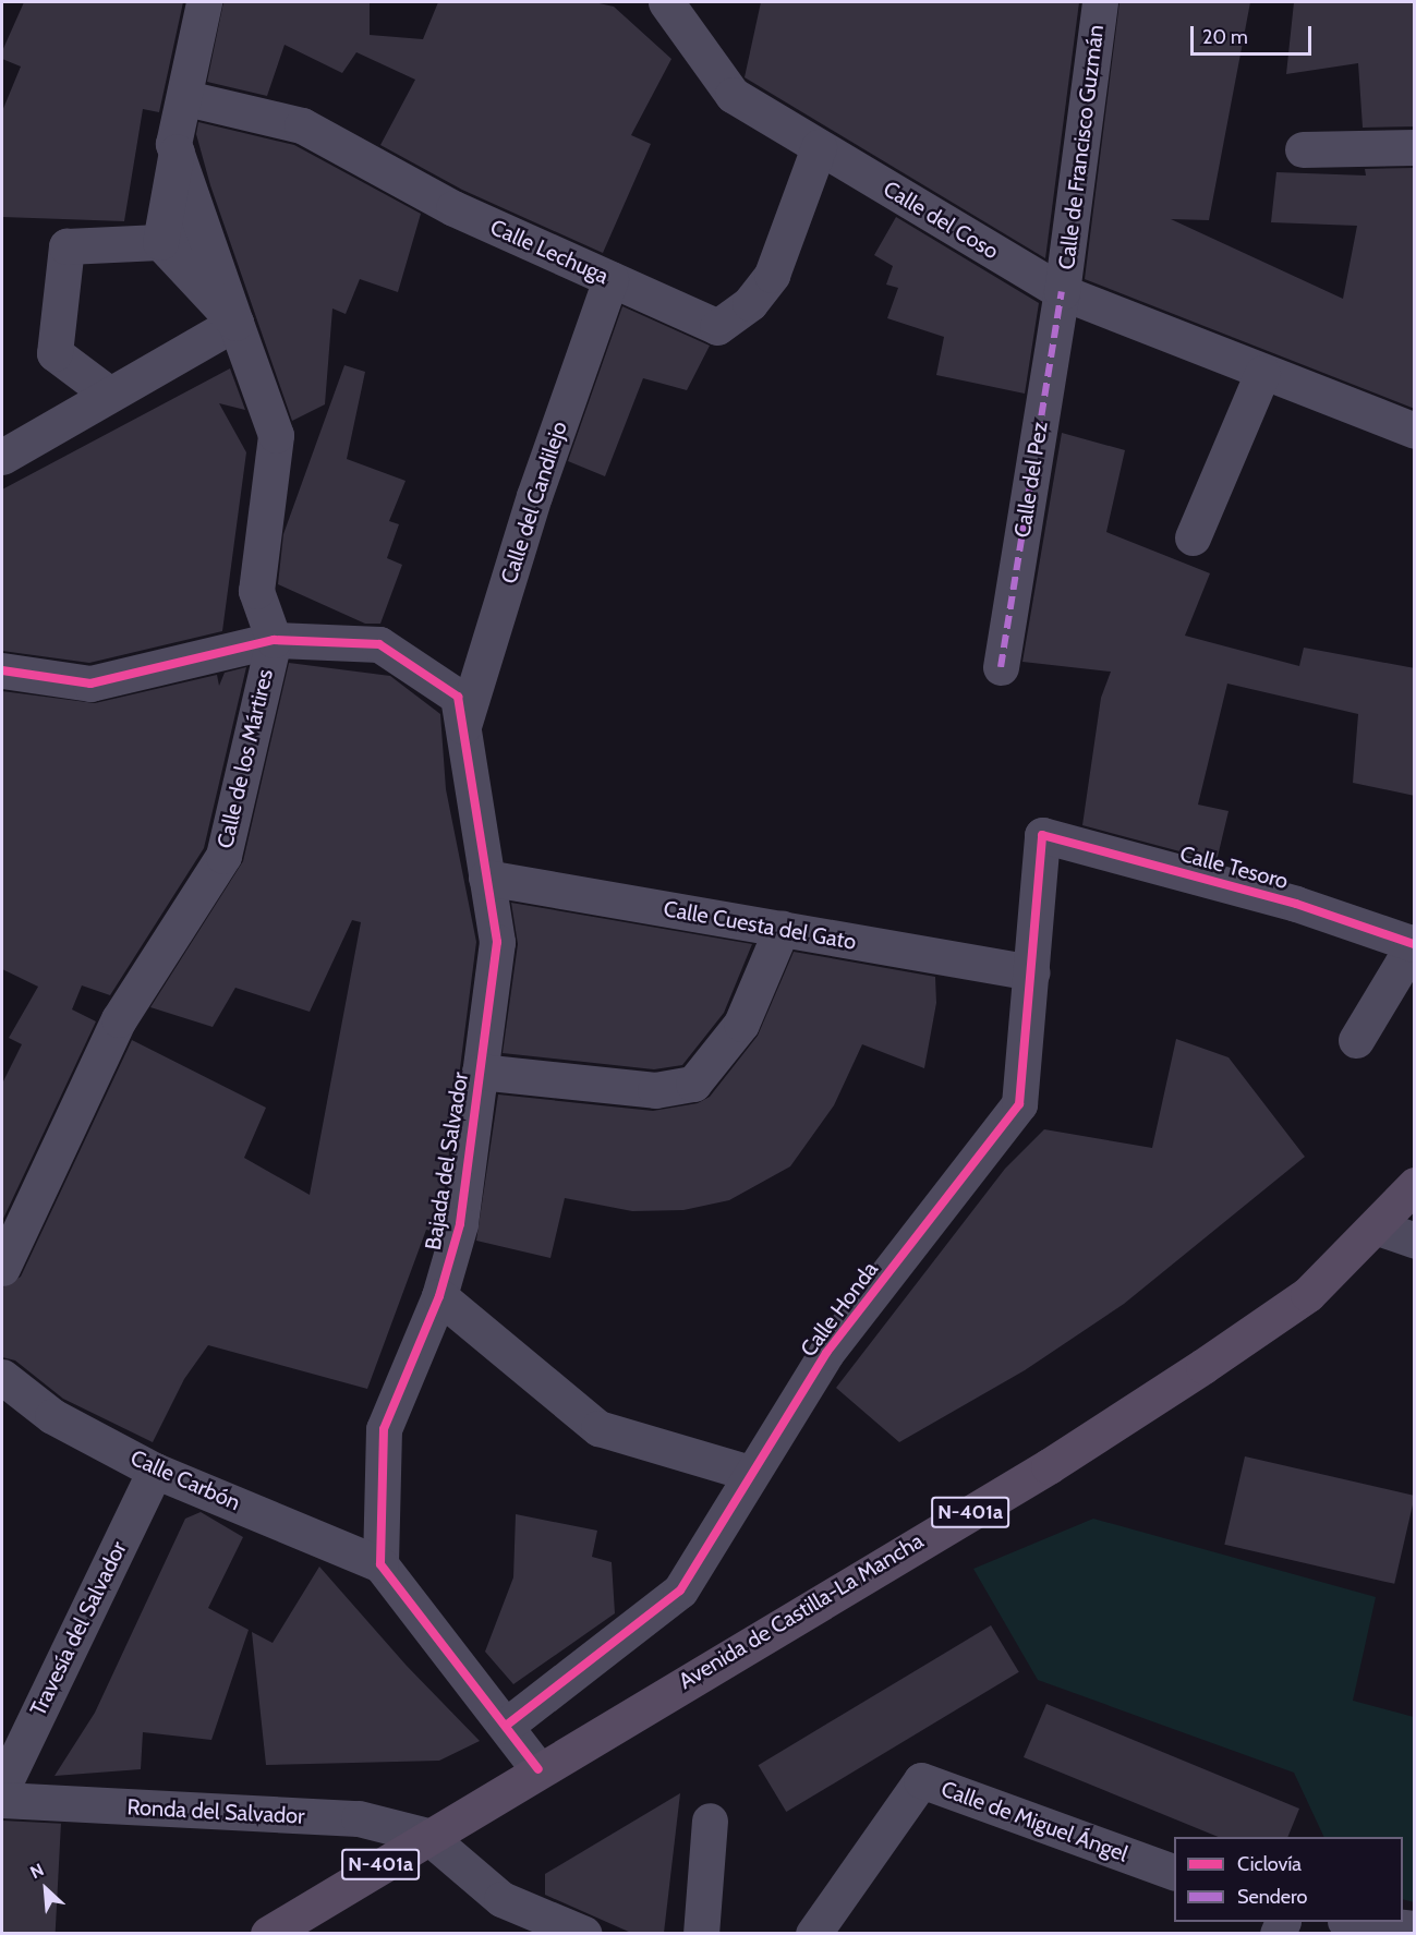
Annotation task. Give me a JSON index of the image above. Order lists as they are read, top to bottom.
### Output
{
  "streets": {
    "main road": ["N-401a", "Avenida de Castilla-La Mancha"],
    "street": [
      "Calle de Francisco Guzmán",
      "Calle del Coso",
      "Calle Lechuga",
      "Calle del Pez",
      "Calle del Candilejo",
      "Calle de los Mártires",
      "Calle Tesoro",
      "Calle Cuesta del Gato",
      "Bajada del Salvador",
      "Calle Honda",
      "Calle Carbón",
      "Travesía del Salvador",
      "Ronda del Salvador",
      "Calle de Miguel Ángel"
    ]
  },
  "crossings": [
    ["Calle de Francisco Guzmán", "Calle del Coso"],
    ["Calle de Francisco Guzmán", "Calle del Pez"],
    ["Calle del Coso", "Calle Lechuga"],
    ["Calle del Coso", "Calle del Pez"],
    ["Calle Lechuga", "Calle del Candilejo"],
    ["Calle del Candilejo", "Bajada del Salvador"],
    ["Calle de los Mártires", "Bajada del Salvador"],
    ["Calle Tesoro", "Calle Honda"],
    ["Calle Cuesta del Gato", "Bajada del Salvador"],
    ["Calle Cuesta del Gato", "Calle Honda"],
    ["Bajada del Salvador", "Calle Carbón"],
    ["Calle Carbón", "Travesía del Salvador"],
    ["N-401a", "Avenida de Castilla-La Mancha"],
    ["N-401a", "Ronda del Salvador"],
    ["Avenida de Castilla-La Mancha", "Ronda del Salvador"]
  ],
  "legend": ["Ciclovía", "Sendero"],
  "scale_bar": "20 m",
  "north": "top left"
}
